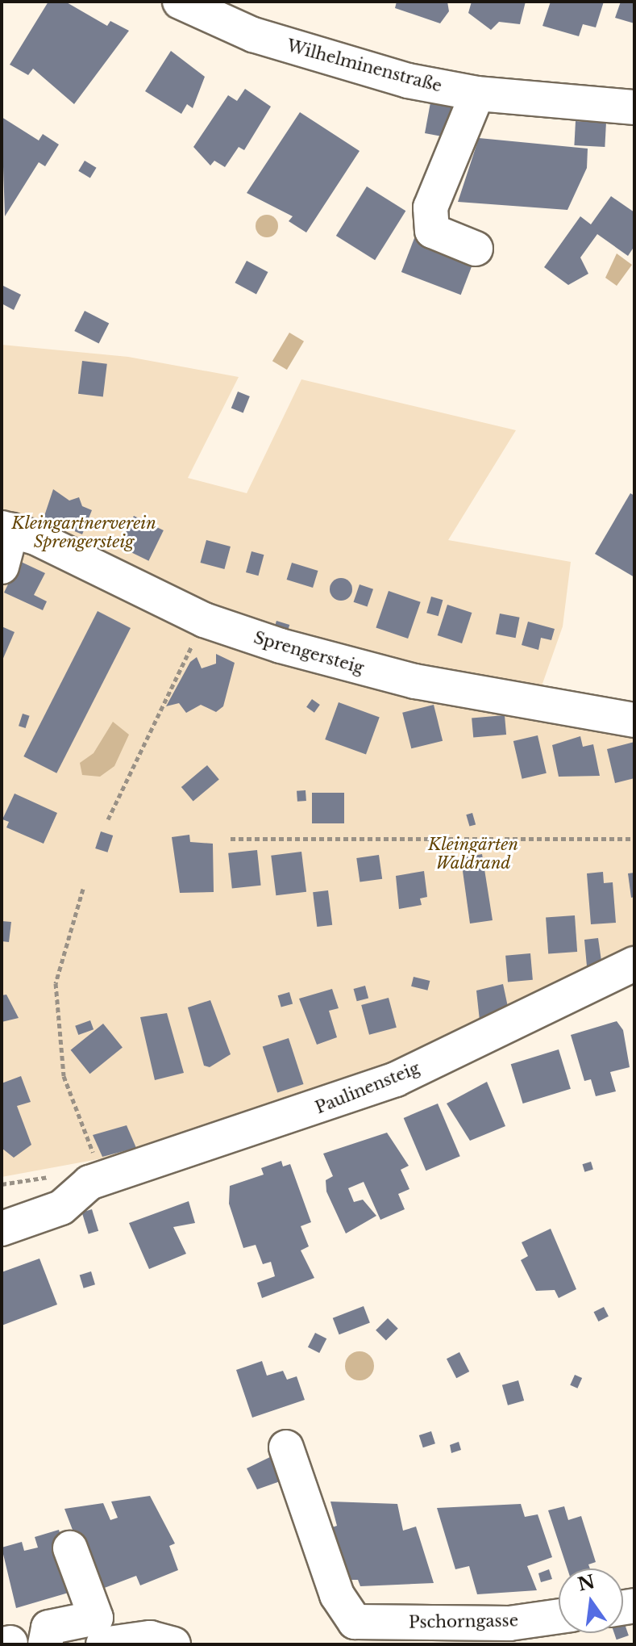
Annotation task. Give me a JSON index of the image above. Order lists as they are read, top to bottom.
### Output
{
  "streets": {
    "street": [
      "Wilhelminenstraße",
      "Sprengersteig",
      "Paulinensteig",
      "Pschorngasse"
    ]
  },
  "parks": ["Kleingartnerverein Sprengersteig", "Kleingärten Waldrand"],
  "north": "top"
}
